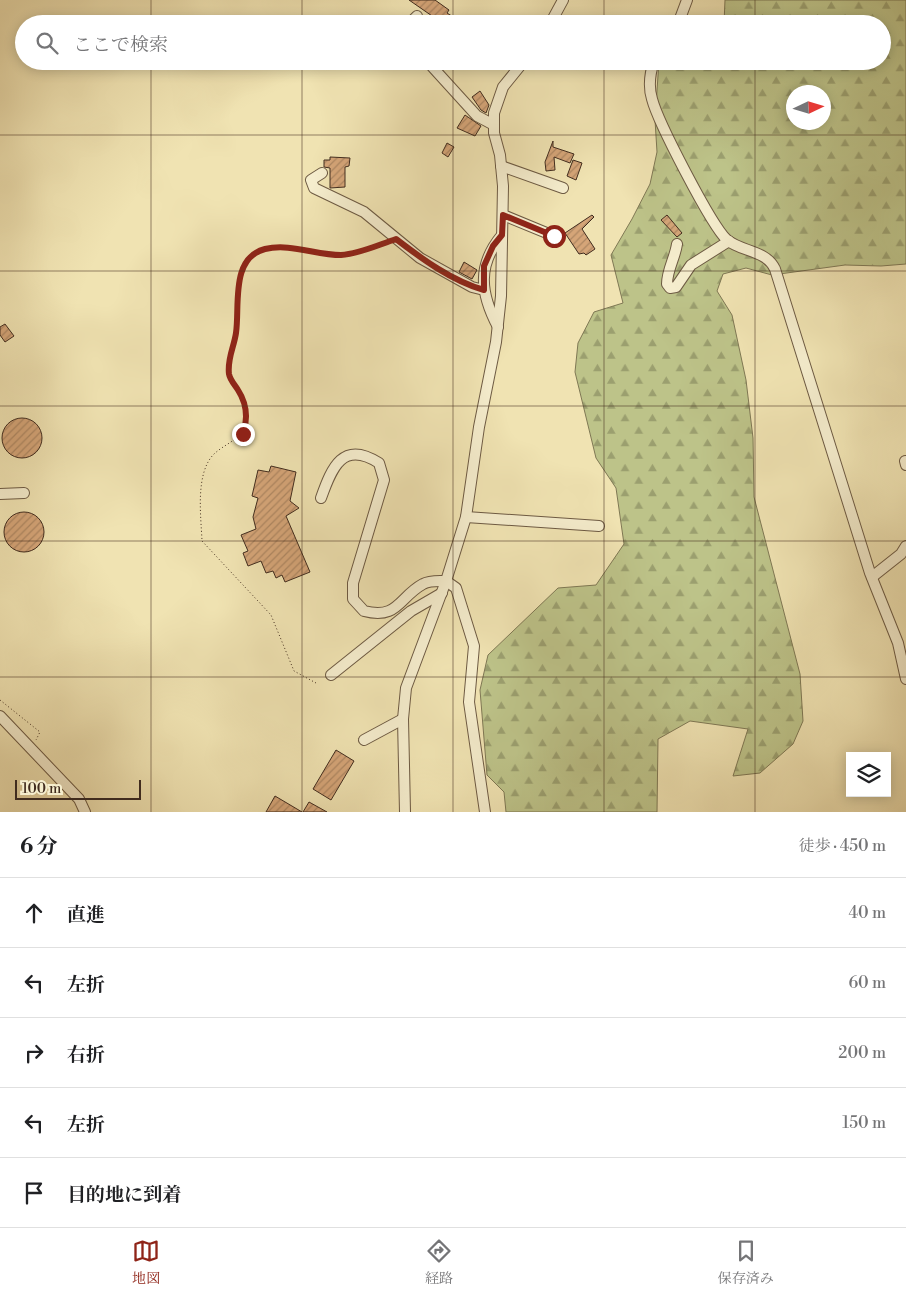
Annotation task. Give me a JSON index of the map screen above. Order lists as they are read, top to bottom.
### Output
{
  "scale_bar": "100 m",
  "north": "right",
  "page": {
    "search": "ここで検索",
    "scale": "100 m",
    "heading": ["6 分", "徒歩 · 450 m"],
    "list": [
      ["直進", "40 m"],
      ["左折", "60 m"],
      ["右折", "200 m"],
      ["左折", "150 m"],
      "目的地に到着"
    ],
    "nav": ["地図", "経路", "保存済み"]
  }
}
